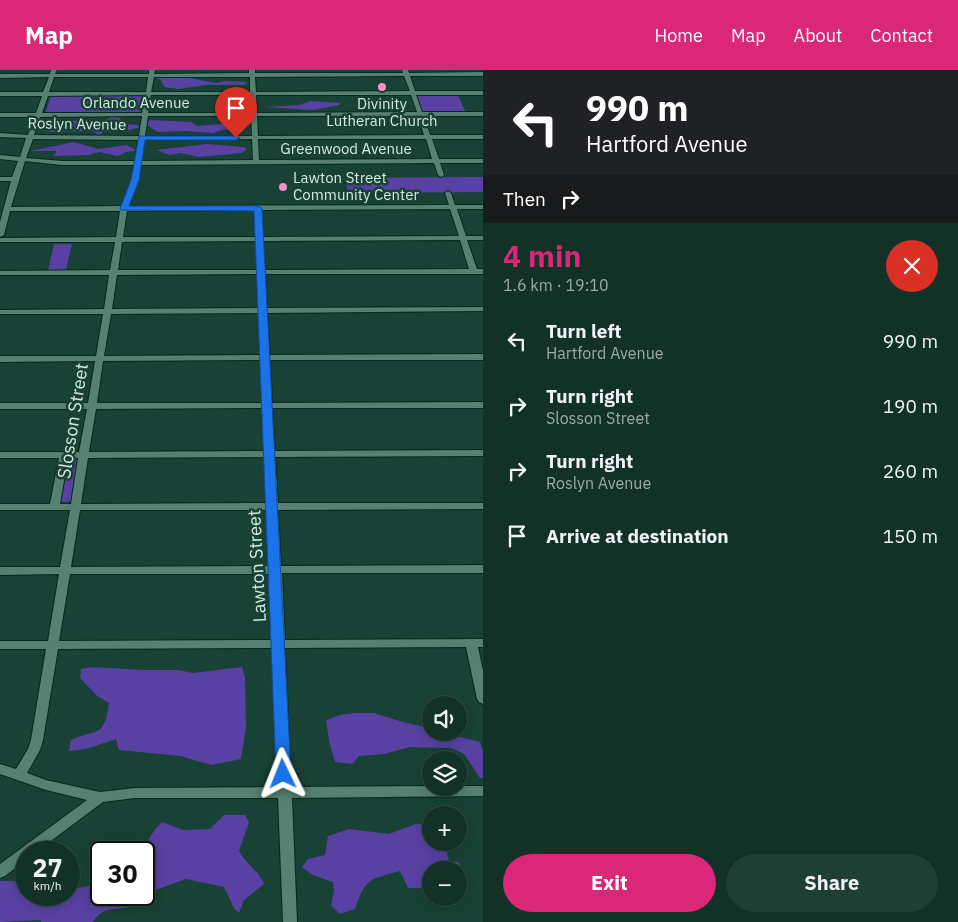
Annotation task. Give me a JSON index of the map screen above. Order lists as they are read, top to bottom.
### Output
{
  "streets": {
    "street": [
      "Orlando Avenue",
      "Roslyn Avenue",
      "Greenwood Avenue",
      "Slosson Street",
      "Lawton Street"
    ]
  },
  "crossings": [
    ["Orlando Avenue", "Slosson Street"],
    ["Roslyn Avenue", "Slosson Street"],
    ["Greenwood Avenue", "Slosson Street"]
  ],
  "places": ["Divinity Lutheran Church", "Lawton Street Community Center"],
  "page": {
    "header": "Map",
    "nav": [
      "Home",
      "Map",
      "About",
      "Contact"
    ],
    "turn": ["990 m", "Hartford Avenue"],
    "then": "Then",
    "heading": ["4 min", "1.6 km · 19:10"],
    "list": [
      {
        "name": "Turn left",
        "note": "Hartford Avenue",
        "value": "990 m"
      },
      {
        "name": "Turn right",
        "note": "Slosson Street",
        "value": "190 m"
      },
      {
        "name": "Turn right",
        "note": "Roslyn Avenue",
        "value": "260 m"
      },
      {
        "name": "Arrive at destination",
        "value": "150 m"
      }
    ],
    "map_buttons": ["+", "−"],
    "speed": "27 km/h",
    "limit": "30",
    "buttons": ["Exit", "Share"]
  }
}
